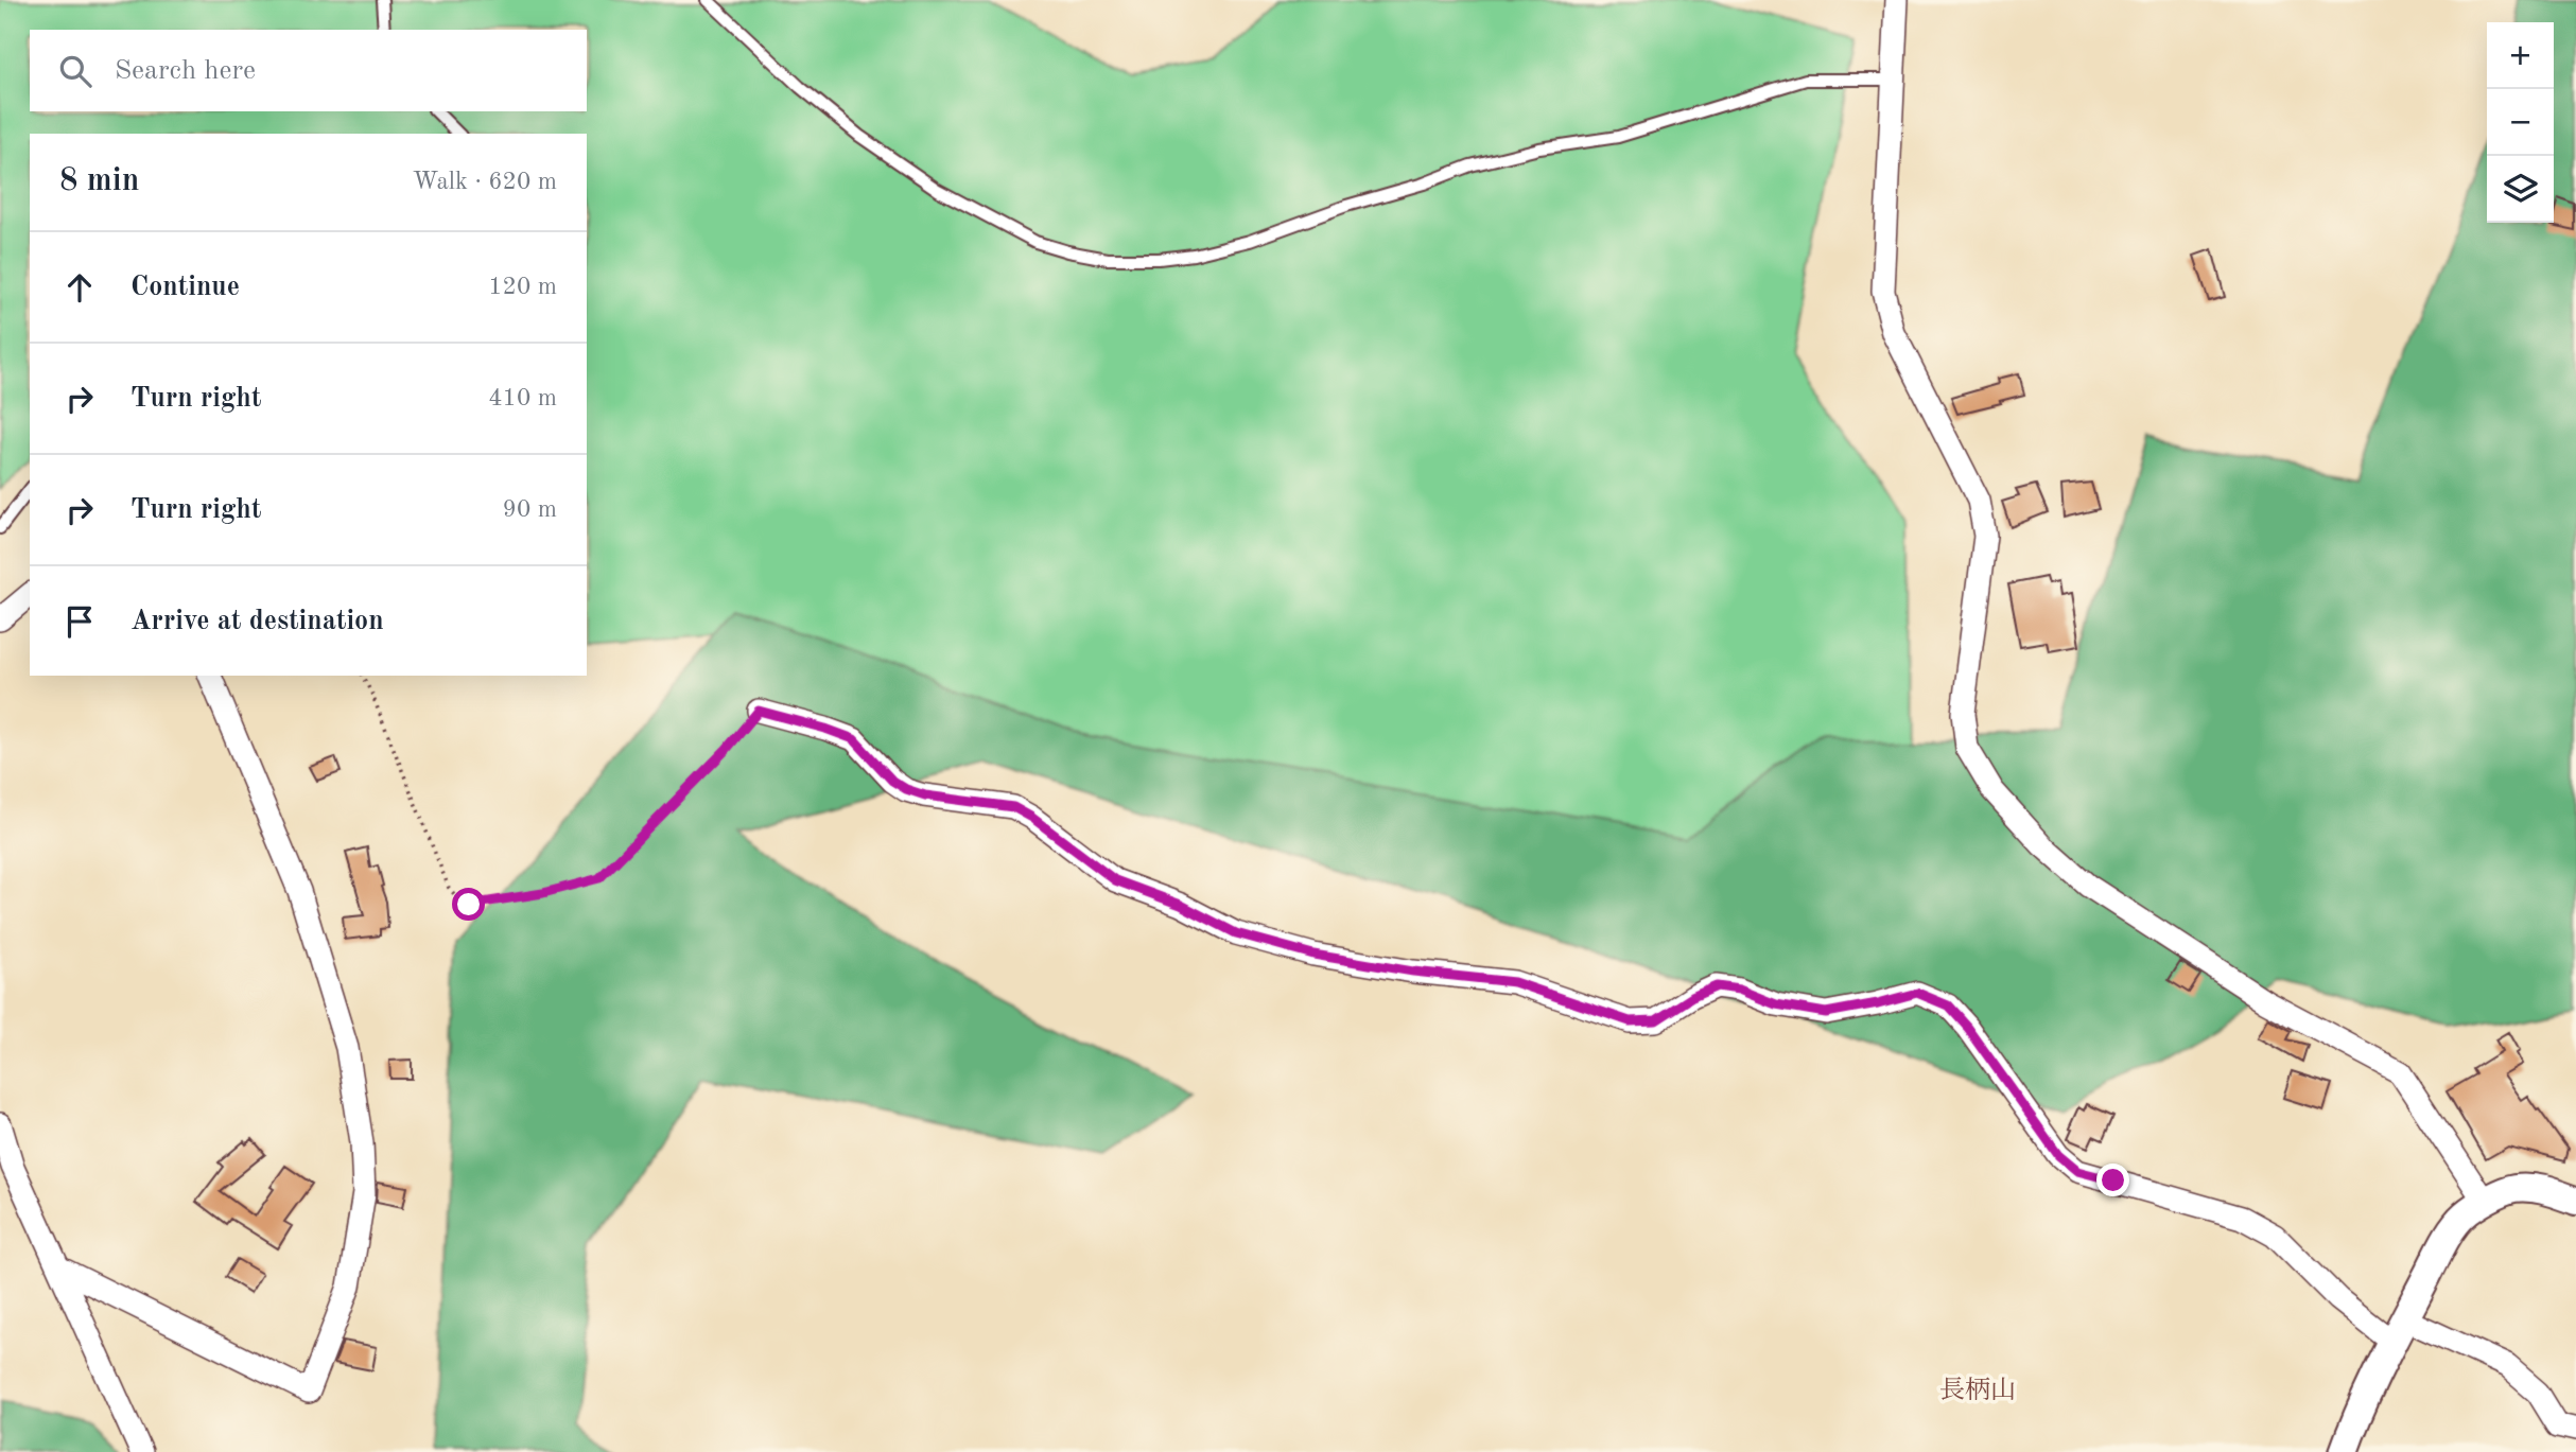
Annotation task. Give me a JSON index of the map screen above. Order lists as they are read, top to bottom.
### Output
{
  "districts": ["長柄山"],
  "page": {
    "map_buttons": ["+", "−"],
    "search": "Search here",
    "heading": ["8 min", "Walk · 620 m"],
    "list": [
      ["Continue", "120 m"],
      ["Turn right", "410 m"],
      ["Turn right", "90 m"],
      "Arrive at destination"
    ]
  }
}
